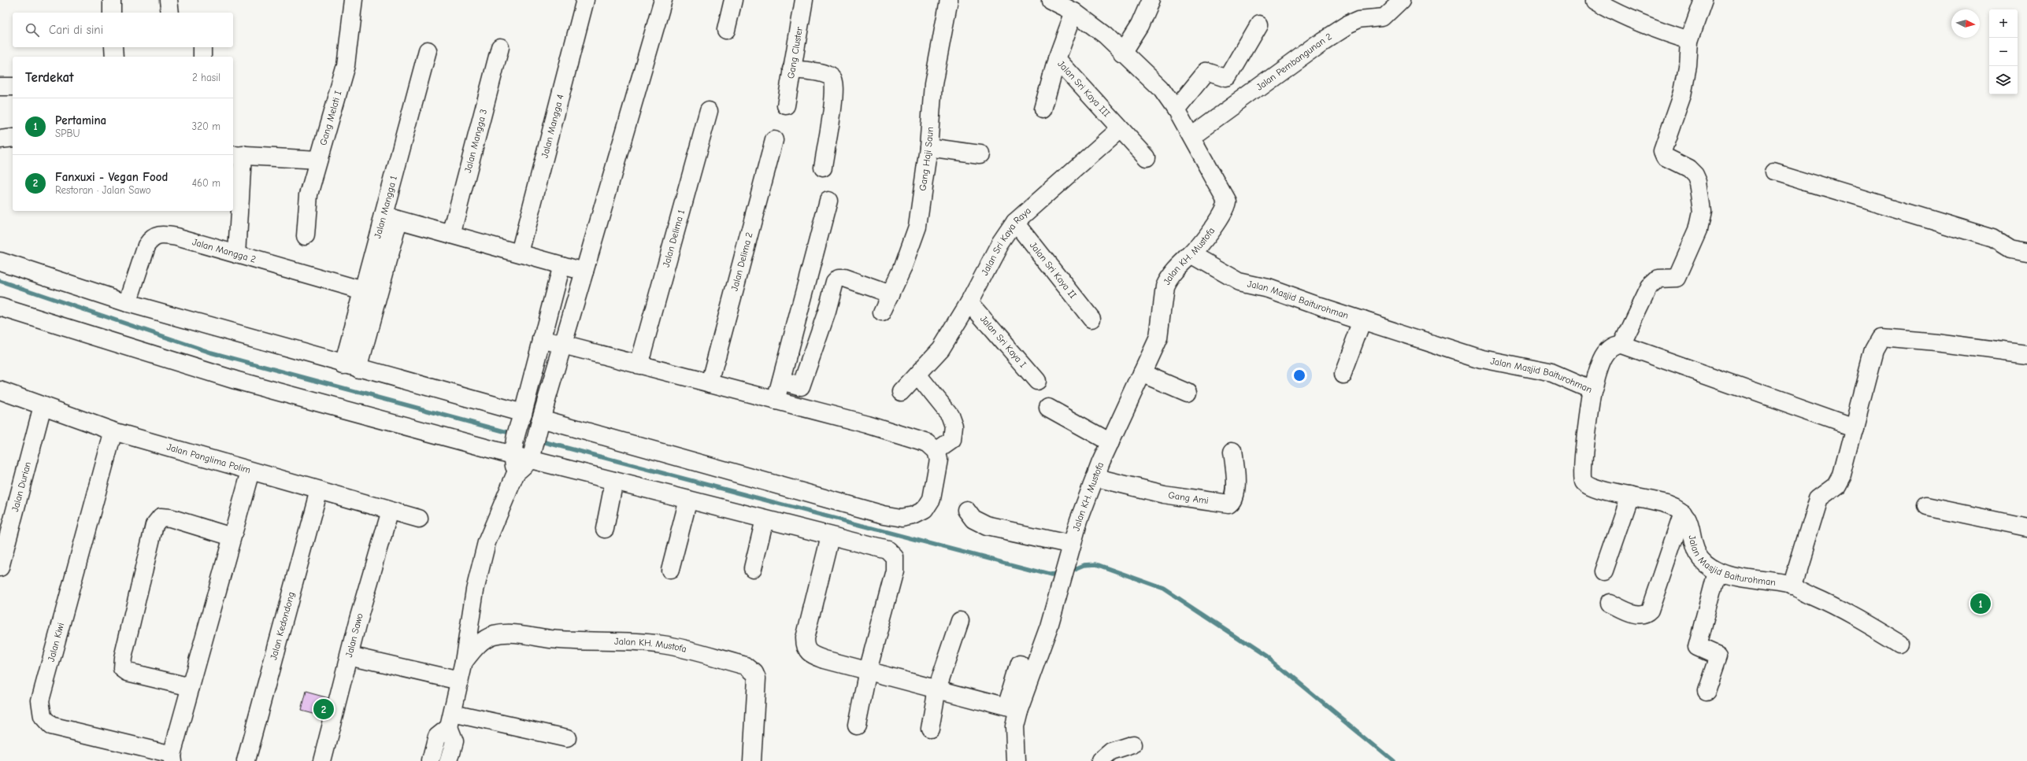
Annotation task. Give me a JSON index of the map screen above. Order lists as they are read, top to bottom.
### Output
{
  "streets": {
    "street": [
      "Gang Cluster",
      "Jalan Pembangunan 2",
      "Jalan Sri Kaya III",
      "Gang Melati I",
      "Jalan Mangga 4",
      "Jalan Mangga 3",
      "Gang Haji Saun",
      "Jalan Mangga 1",
      "Jalan Delima 1",
      "Jalan Sri Kaya Raya",
      "Jalan Mangga 2",
      "Jalan KH. Mustofa",
      "Jalan Delima 2",
      "Jalan Sri Kaya II",
      "Jalan Masjid Baiturohman",
      "Jalan Sri Kaya I",
      "Jalan Panglima Polim",
      "Jalan Durian",
      "Gang Ami",
      "Jalan Kedondong",
      "Jalan Sawo",
      "Jalan Kiwi"
    ]
  },
  "crossings": [
    ["Jalan Pembangunan 2", "Jalan KH. Mustofa"],
    ["Jalan Sri Kaya III", "Jalan Sri Kaya Raya"],
    ["Jalan Sri Kaya III", "Jalan KH. Mustofa"],
    ["Jalan Mangga 1", "Jalan Mangga 2"],
    ["Jalan Sri Kaya Raya", "Jalan Sri Kaya II"],
    ["Jalan Sri Kaya Raya", "Jalan Sri Kaya I"],
    ["Jalan KH. Mustofa", "Jalan Masjid Baiturohman"],
    ["Jalan KH. Mustofa", "Gang Ami"],
    ["Jalan Panglima Polim", "Jalan Durian"],
    ["Jalan Panglima Polim", "Jalan Kedondong"],
    ["Jalan Panglima Polim", "Jalan Sawo"],
    ["Jalan Panglima Polim", "Jalan Kiwi"]
  ],
  "north": "right",
  "page": {
    "map_buttons": ["+", "−"],
    "search": "Cari di sini",
    "heading": ["Terdekat", "2 hasil"],
    "list": [
      {
        "mark": "1",
        "name": "Pertamina",
        "note": "SPBU",
        "value": "320 m"
      },
      {
        "mark": "2",
        "name": "Fanxuxi - Vegan Food",
        "note": "Restoran · Jalan Sawo",
        "value": "460 m"
      }
    ],
    "pins": ["1", "2"]
  }
}
